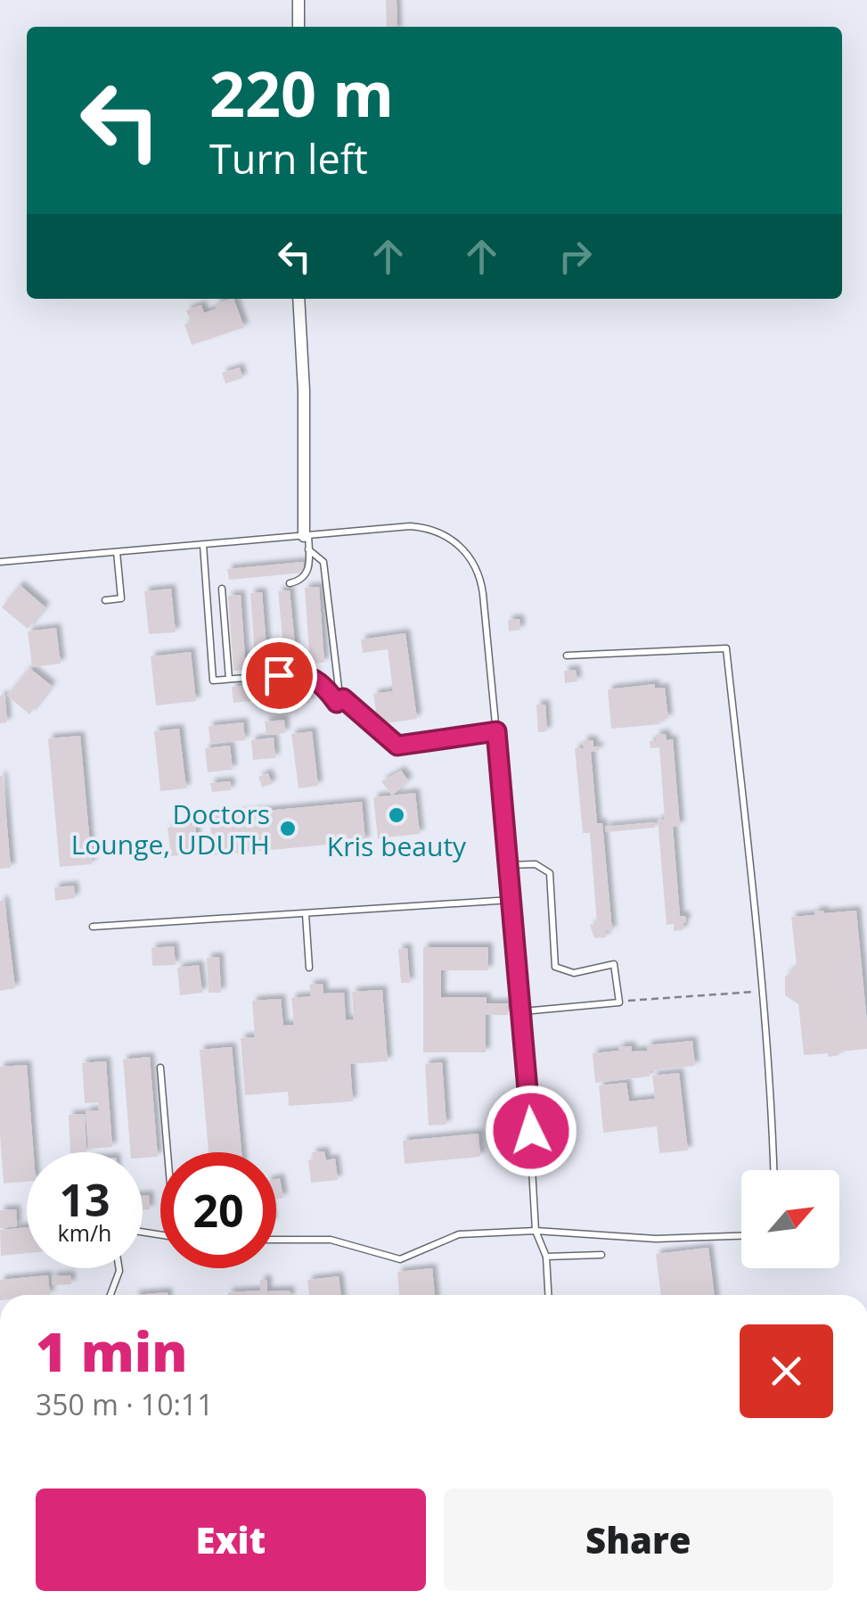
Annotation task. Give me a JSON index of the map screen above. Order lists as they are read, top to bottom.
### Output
{
  "places": ["Kris beauty", "Doctors Lounge, UDUTH"],
  "north": "top right",
  "page": {
    "turn": ["220 m", "Turn left"],
    "speed": "13 km/h",
    "limit": "20",
    "heading": ["1 min", "350 m · 10:11"],
    "buttons": ["Exit", "Share"]
  }
}
